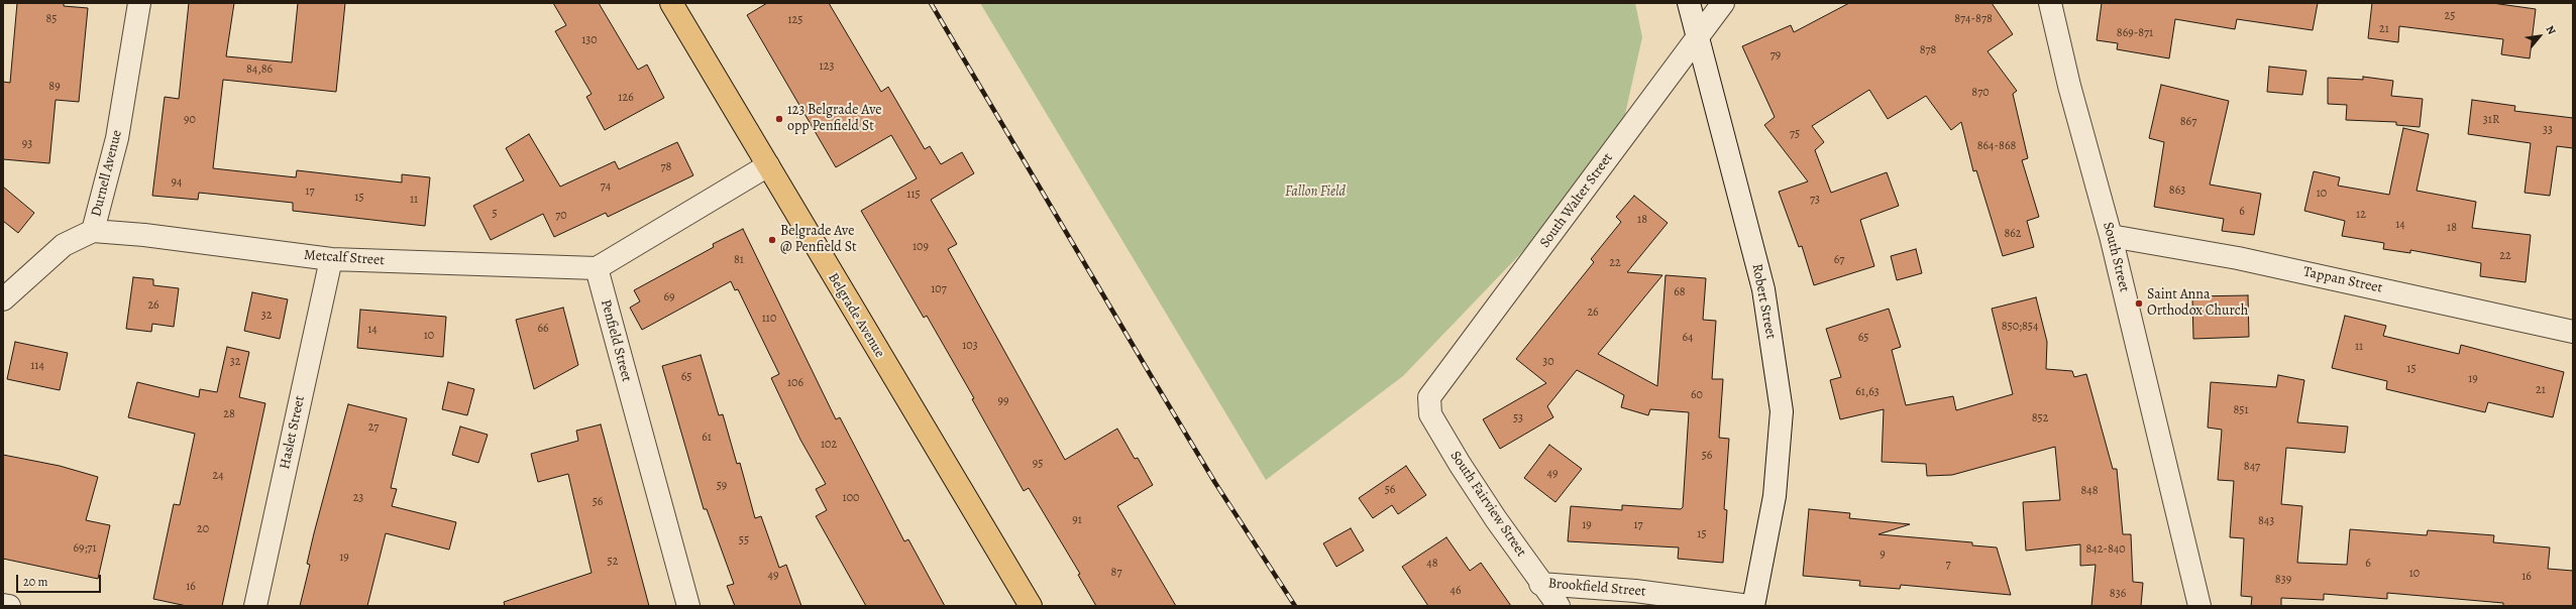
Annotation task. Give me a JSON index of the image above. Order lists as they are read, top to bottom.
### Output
{
  "streets": {
    "main road": ["Belgrade Avenue"],
    "street": [
      "Durnell Avenue",
      "South Walter Street",
      "South Street",
      "Metcalf Street",
      "Tappan Street",
      "Robert Street",
      "Penfield Street",
      "Haslet Street",
      "South Fairview Street",
      "Brookfield Street"
    ]
  },
  "crossings": [
    ["Durnell Avenue", "Metcalf Street"],
    ["South Walter Street", "Robert Street"],
    ["South Walter Street", "South Fairview Street"],
    ["South Street", "Tappan Street"],
    ["Metcalf Street", "Penfield Street"],
    ["Metcalf Street", "Haslet Street"],
    ["South Fairview Street", "Brookfield Street"]
  ],
  "parks": ["Fallon Field"],
  "places": ["123 Belgrade Ave opp Penfield St", "Belgrade Ave @ Penfield St", "Saint Anna Orthodox Church"],
  "house_numbers": [
    "25",
    "85",
    "874-878",
    "125",
    "21",
    "869-871",
    "130",
    "878",
    "79",
    "123",
    "84,86",
    "89",
    "870",
    "126",
    "90",
    "31R",
    "867",
    "33",
    "75",
    "93",
    "864-868",
    "78",
    "94",
    "74",
    "863",
    "17",
    "10",
    "115",
    "15",
    "11",
    "73",
    "6",
    "5",
    "12",
    "70",
    "18",
    "14",
    "18",
    "862",
    "109",
    "22",
    "81",
    "67",
    "22",
    "107",
    "68",
    "69",
    "26",
    "26",
    "32",
    "110",
    "850;854",
    "66",
    "14",
    "10",
    "64",
    "65",
    "103",
    "11",
    "32",
    "30",
    "114",
    "15",
    "65",
    "19",
    "106",
    "21",
    "61,63",
    "60",
    "99",
    "851",
    "28",
    "53",
    "852",
    "27",
    "61",
    "102",
    "56",
    "95",
    "847",
    "49",
    "24",
    "59",
    "56",
    "848",
    "23",
    "100",
    "56",
    "91",
    "843",
    "19",
    "17",
    "20",
    "15",
    "55",
    "69;71",
    "842-840",
    "9",
    "19",
    "52",
    "48",
    "6",
    "7",
    "87",
    "10",
    "49",
    "16",
    "839",
    "16",
    "46",
    "836"
  ],
  "scale_bar": "20 m",
  "north": "top right"
}
